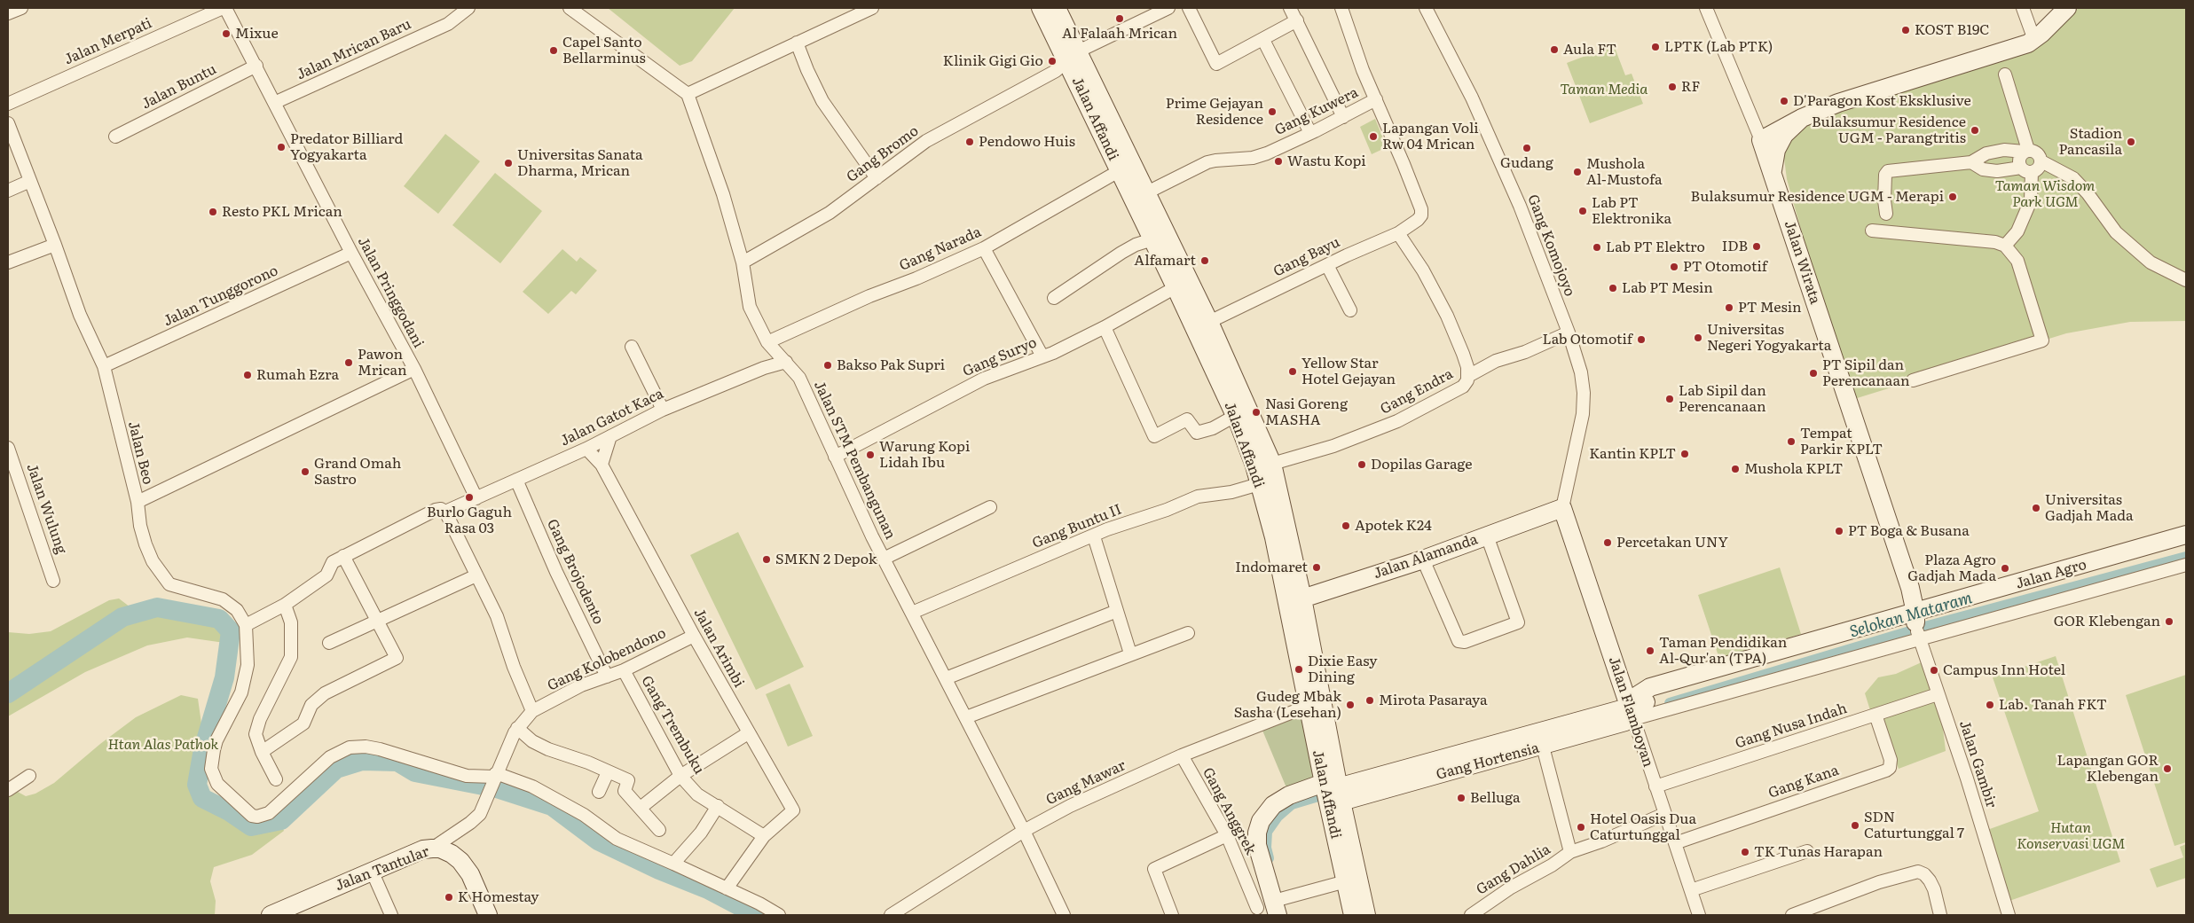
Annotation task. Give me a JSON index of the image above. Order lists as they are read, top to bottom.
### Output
{
  "streets": {
    "main road": [
      "Jalan Affandi",
      "Jalan Wirata",
      "Jalan Alamanda",
      "Jalan Agro",
      "Jalan Flamboyan",
      "Gang Hortensia",
      "Jalan Tantular"
    ],
    "street": [
      "Jalan Merpati",
      "Jalan Mrican Baru",
      "Jalan Buntu",
      "Gang Kuwera",
      "Gang Bromo",
      "Gang Komojoyo",
      "Gang Narada",
      "Gang Bayu",
      "Jalan Pringgodani",
      "Jalan Tunggorono",
      "Gang Suryo",
      "Gang Endra",
      "Jalan Gatot Kaca",
      "Jalan Beo",
      "Jalan STM Pembangunan",
      "Jalan Wulung",
      "Gang Buntu II",
      "Gang Brojodento",
      "Jalan Arimbi",
      "Gang Kolobendono",
      "Gang Trembuku",
      "Gang Nusa Indah",
      "Jalan Gambir",
      "Gang Kana",
      "Gang Mawar",
      "Gang Anggrek",
      "Gang Dahlia"
    ]
  },
  "crossings": [
    ["Jalan Merpati", "Jalan Pringgodani"],
    ["Jalan Mrican Baru", "Jalan Pringgodani"],
    ["Jalan Buntu", "Jalan Pringgodani"],
    ["Gang Kuwera", "Jalan Affandi"],
    ["Gang Kuwera", "Gang Bayu"],
    ["Jalan Affandi", "Gang Bromo"],
    ["Jalan Affandi", "Gang Narada"],
    ["Jalan Affandi", "Gang Bayu"],
    ["Jalan Affandi", "Gang Suryo"],
    ["Jalan Affandi", "Gang Endra"],
    ["Jalan Affandi", "Gang Buntu II"],
    ["Jalan Affandi", "Jalan Alamanda"],
    ["Jalan Affandi", "Gang Hortensia"],
    ["Jalan Affandi", "Gang Mawar"],
    ["Jalan Affandi", "Gang Anggrek"],
    ["Gang Bromo", "Jalan STM Pembangunan"],
    ["Gang Komojoyo", "Jalan Alamanda"],
    ["Gang Komojoyo", "Jalan Flamboyan"],
    ["Gang Narada", "Jalan STM Pembangunan"],
    ["Gang Bayu", "Gang Endra"],
    ["Jalan Wirata", "Jalan Agro"],
    ["Jalan Wirata", "Jalan Gambir"],
    ["Jalan Pringgodani", "Jalan Tunggorono"],
    ["Jalan Pringgodani", "Jalan Gatot Kaca"],
    ["Jalan Pringgodani", "Jalan Beo"],
    ["Jalan Tunggorono", "Jalan Beo"],
    ["Gang Suryo", "Jalan STM Pembangunan"],
    ["Jalan Gatot Kaca", "Jalan STM Pembangunan"],
    ["Jalan Gatot Kaca", "Gang Brojodento"],
    ["Jalan Gatot Kaca", "Jalan Arimbi"],
    ["Jalan STM Pembangunan", "Gang Buntu II"],
    ["Jalan STM Pembangunan", "Gang Mawar"],
    ["Jalan Alamanda", "Jalan Flamboyan"],
    ["Gang Brojodento", "Gang Kolobendono"],
    ["Jalan Agro", "Jalan Gambir"],
    ["Jalan Arimbi", "Gang Kolobendono"],
    ["Jalan Arimbi", "Gang Trembuku"],
    ["Gang Kolobendono", "Gang Trembuku"],
    ["Jalan Flamboyan", "Gang Nusa Indah"],
    ["Jalan Flamboyan", "Gang Hortensia"],
    ["Jalan Flamboyan", "Gang Kana"],
    ["Gang Nusa Indah", "Jalan Gambir"],
    ["Gang Nusa Indah", "Gang Kana"],
    ["Gang Hortensia", "Gang Dahlia"],
    ["Gang Mawar", "Gang Anggrek"]
  ],
  "water": ["Selokan Mataram"],
  "parks": [
    "Taman Media",
    "Taman Wisdom Park UGM",
    "Htan Alas Pathok",
    "Hutan Konservasi UGM"
  ],
  "places": [
    "Al Falaah Mrican",
    "KOST B19C",
    "Mixue",
    "LPTK (Lab PTK)",
    "Aula FT",
    "Capel Santo Bellarminus",
    "Klinik Gigi Gio",
    "RF",
    "D'Paragon Kost Eksklusive",
    "Prime Gejayan Residence",
    "Bulaksumur Residence UGM - Parangtritis",
    "Lapangan Voli Rw 04 Mrican",
    "Pendowo Huis",
    "Stadion Pancasila",
    "Predator Billiard Yogyakarta",
    "Gudang",
    "Wastu Kopi",
    "Universitas Sanata Dharma, Mrican",
    "Mushola Al-Mustofa",
    "Bulaksumur Residence UGM - Merapi",
    "Lab PT Elektronika",
    "Resto PKL Mrican",
    "IDB",
    "Lab PT Elektro",
    "Alfamart",
    "PT Otomotif",
    "Lab PT Mesin",
    "PT Mesin",
    "Universitas Negeri Yogyakarta",
    "Lab Otomotif",
    "Pawon Mrican",
    "Bakso Pak Supri",
    "Yellow Star Hotel Gejayan",
    "PT Sipil dan Perencanaan",
    "Rumah Ezra",
    "Lab Sipil dan Perencanaan",
    "Nasi Goreng MASHA",
    "Tempat Parkir KPLT",
    "Kantin KPLT",
    "Warung Kopi Lidah Ibu",
    "Dopilas Garage",
    "Mushola KPLT",
    "Grand Omah Sastro",
    "Burlo Gaguh Rasa 03",
    "Universitas Gadjah Mada",
    "Apotek K24",
    "PT Boga & Busana",
    "Percetakan UNY",
    "SMKN 2 Depok",
    "Indomaret",
    "Plaza Agro Gadjah Mada",
    "GOR Klebengan",
    "Taman Pendidikan Al-Qur'an (TPA)",
    "Dixie Easy Dining",
    "Campus Inn Hotel",
    "Mirota Pasaraya",
    "Gudeg Mbak Sasha (Lesehan)",
    "Lab. Tanah FKT",
    "Lapangan GOR Klebengan",
    "Belluga",
    "SDN Caturtunggal 7",
    "Hotel Oasis Dua Caturtunggal",
    "TK Tunas Harapan",
    "K Homestay"
  ]
}
